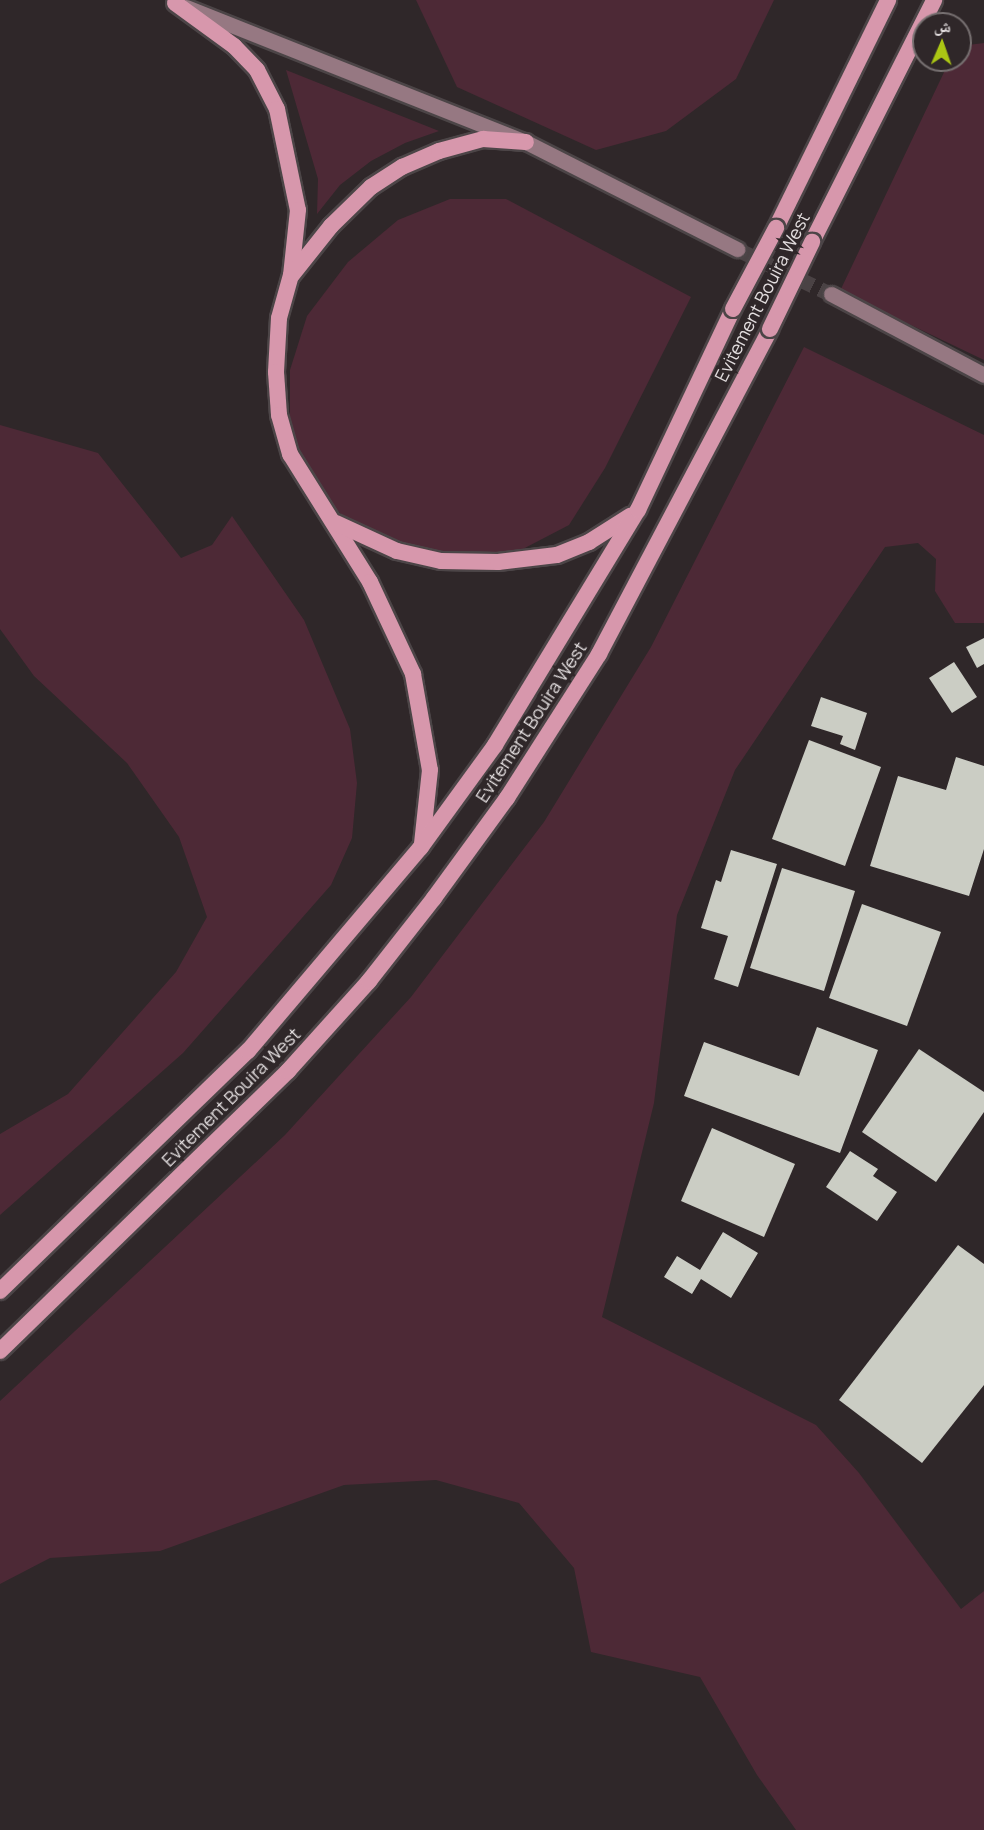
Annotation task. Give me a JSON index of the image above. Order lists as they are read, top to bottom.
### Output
{
  "streets": {
    "highway": ["Evitement Bouira West"]
  },
  "north": "top"
}
